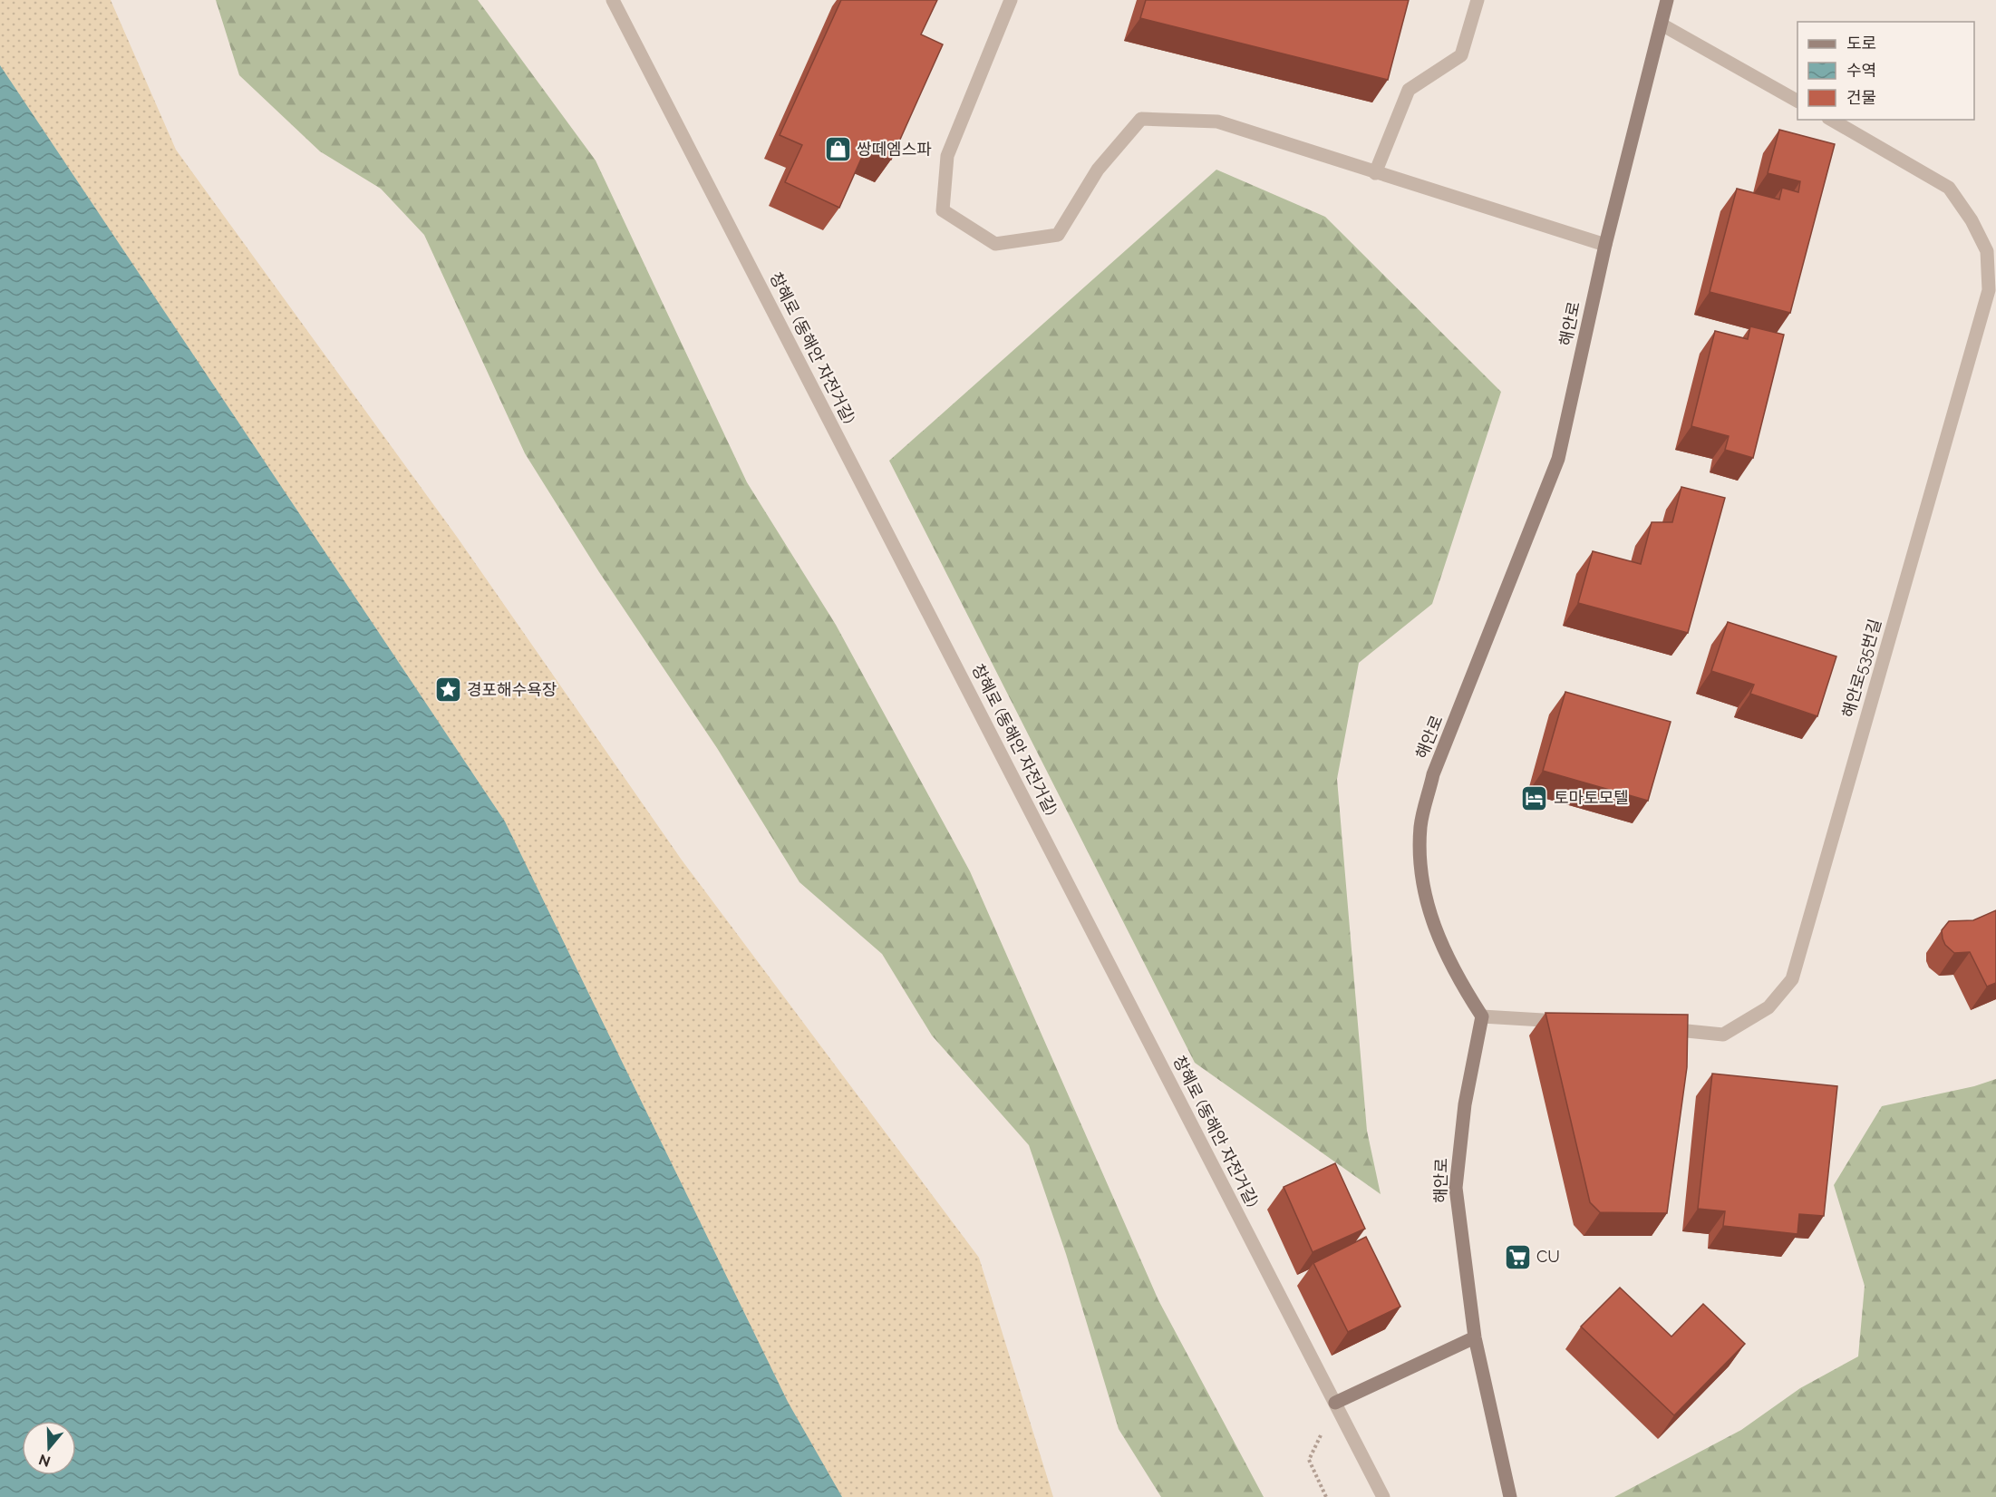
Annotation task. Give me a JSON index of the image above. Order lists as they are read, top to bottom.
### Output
{
  "streets": {
    "street": ["해안로", "창혜로 (동해안 자전거길)", "해안로535번길"]
  },
  "places": {
    "shop": ["쌍떼엠스파"],
    "place": ["경포해수욕장"],
    "hotel": ["토마토모텔"],
    "supermarket": ["CU"]
  },
  "legend": ["도로", "수역", "건물"],
  "north": "bottom"
}
